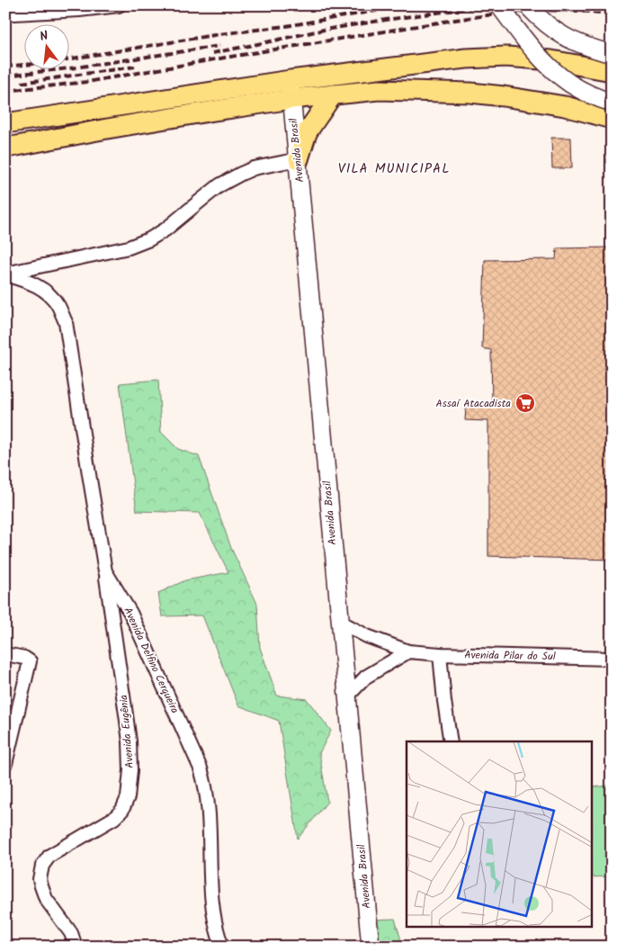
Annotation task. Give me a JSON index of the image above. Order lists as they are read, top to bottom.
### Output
{
  "streets": {
    "main road": ["Avenida Brasil"],
    "street": ["Avenida Pilar do Sul", "Avenida Delfino Cerqueira", "Avenida Eugênia"]
  },
  "crossings": [
    ["Avenida Brasil", "Avenida Pilar do Sul"],
    ["Avenida Delfino Cerqueira", "Avenida Eugênia"]
  ],
  "districts": ["VILA MUNICIPAL"],
  "places": {
    "supermarket": ["Assaí Atacadista"]
  },
  "north": "top"
}
